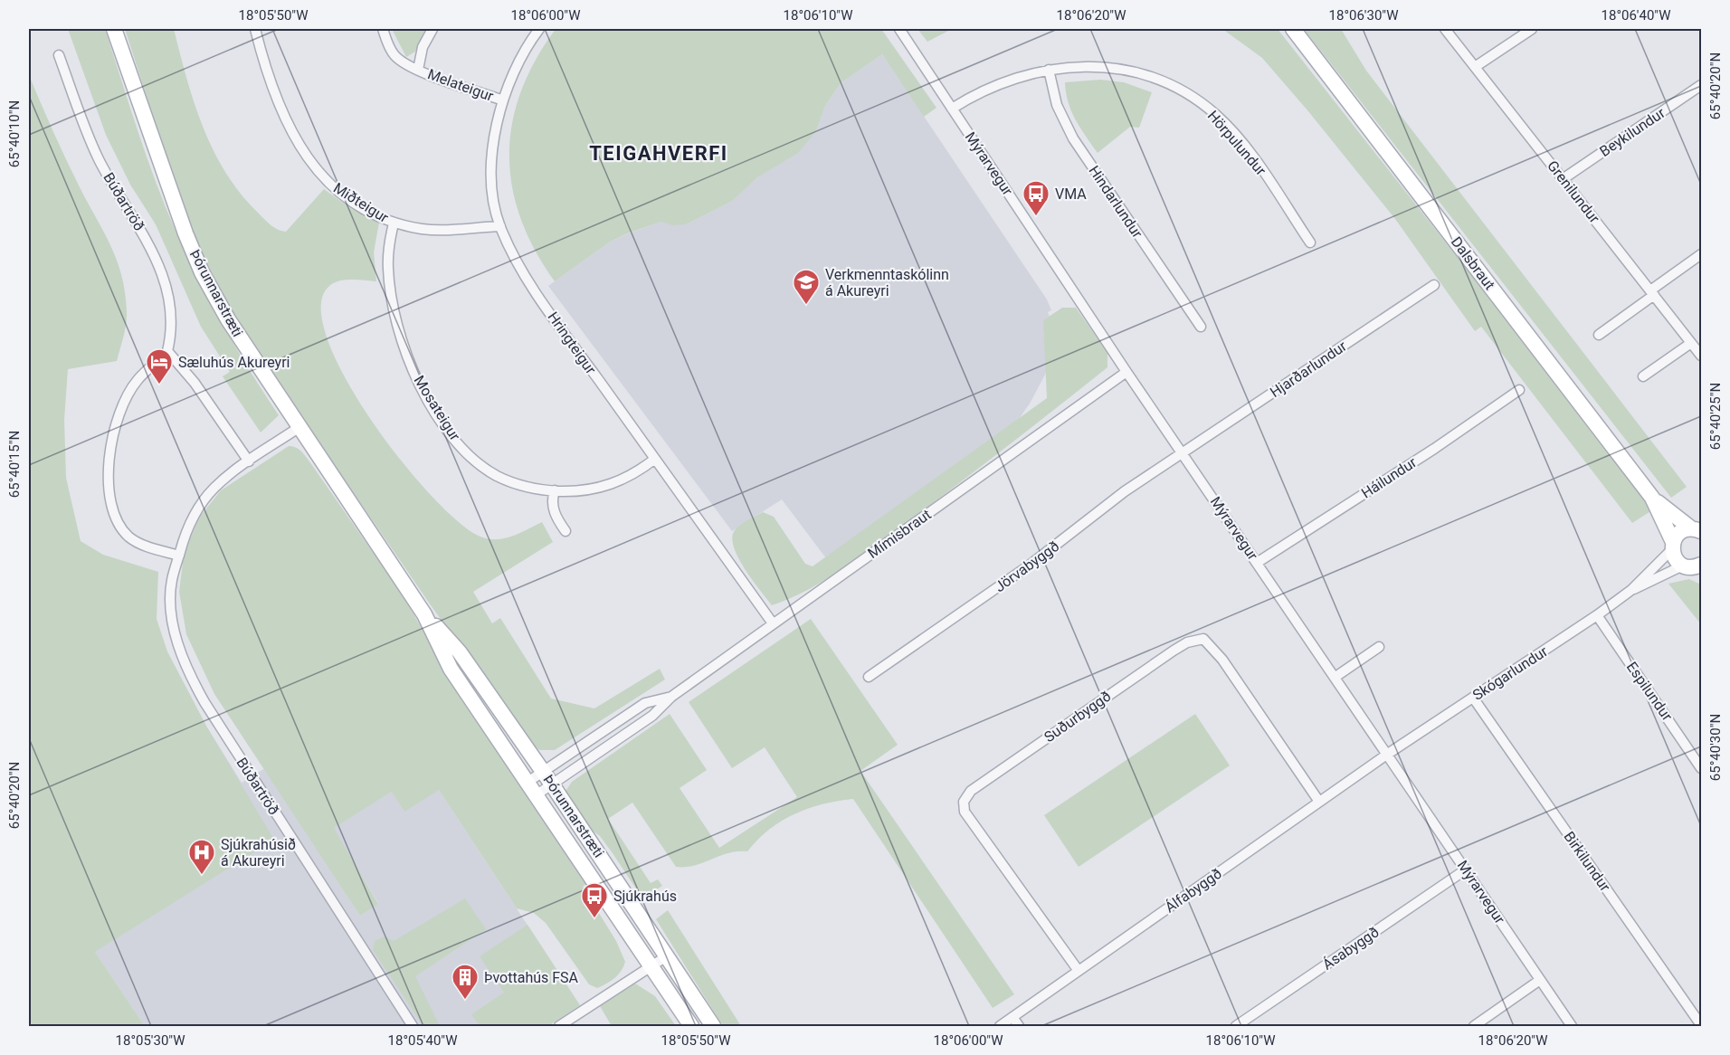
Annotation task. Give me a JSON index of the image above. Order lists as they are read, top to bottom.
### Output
{
  "streets": {
    "street": [
      "Melateigur",
      "Beykilundur",
      "Hörpulundur",
      "Mýrarvegur",
      "Grenilundur",
      "Búðartröð",
      "Hindarlundur",
      "Miðteigur",
      "Dalsbraut",
      "Þórunnarstræti",
      "Hringteigur",
      "Hjarðarlundur",
      "Mosateigur",
      "Háilundur",
      "Mímisbraut",
      "Jörvabyggð",
      "Skógarlundur",
      "Espilundur",
      "Suðurbyggð",
      "Birkilundur",
      "Álfabyggð",
      "Ásabyggð"
    ]
  },
  "crossings": [
    ["Melateigur", "Hringteigur"],
    ["Beykilundur", "Grenilundur"],
    ["Hörpulundur", "Mýrarvegur"],
    ["Hörpulundur", "Hindarlundur"],
    ["Mýrarvegur", "Hjarðarlundur"],
    ["Mýrarvegur", "Háilundur"],
    ["Mýrarvegur", "Mímisbraut"],
    ["Mýrarvegur", "Jörvabyggð"],
    ["Mýrarvegur", "Skógarlundur"],
    ["Mýrarvegur", "Álfabyggð"],
    ["Mýrarvegur", "Ásabyggð"],
    ["Búðartröð", "Þórunnarstræti"],
    ["Miðteigur", "Hringteigur"],
    ["Miðteigur", "Mosateigur"],
    ["Dalsbraut", "Skógarlundur"],
    ["Þórunnarstræti", "Mímisbraut"],
    ["Hringteigur", "Mosateigur"],
    ["Hringteigur", "Mímisbraut"],
    ["Hjarðarlundur", "Jörvabyggð"],
    ["Skógarlundur", "Espilundur"],
    ["Skógarlundur", "Birkilundur"],
    ["Skógarlundur", "Álfabyggð"],
    ["Suðurbyggð", "Álfabyggð"]
  ],
  "districts": ["TEIGAHVERFI"],
  "places": {
    "bus stop": ["VMA", "Sjúkrahús"],
    "school or university": ["Verkmenntaskólinn á Akureyri"],
    "hotel": ["Sæluhús Akureyri"],
    "hospital": ["Sjúkrahúsið á Akureyri"],
    "building": ["Þvottahús FSA"]
  },
  "coordinates": [
    "18°05'50\"W",
    "18°06'00\"W",
    "18°06'10\"W",
    "18°06'20\"W",
    "18°06'30\"W",
    "18°06'40\"W",
    "65°40'20\"N",
    "65°40'10\"N",
    "65°40'25\"N",
    "65°40'15\"N",
    "65°40'30\"N",
    "18°05'30\"W",
    "18°05'40\"W"
  ]
}
